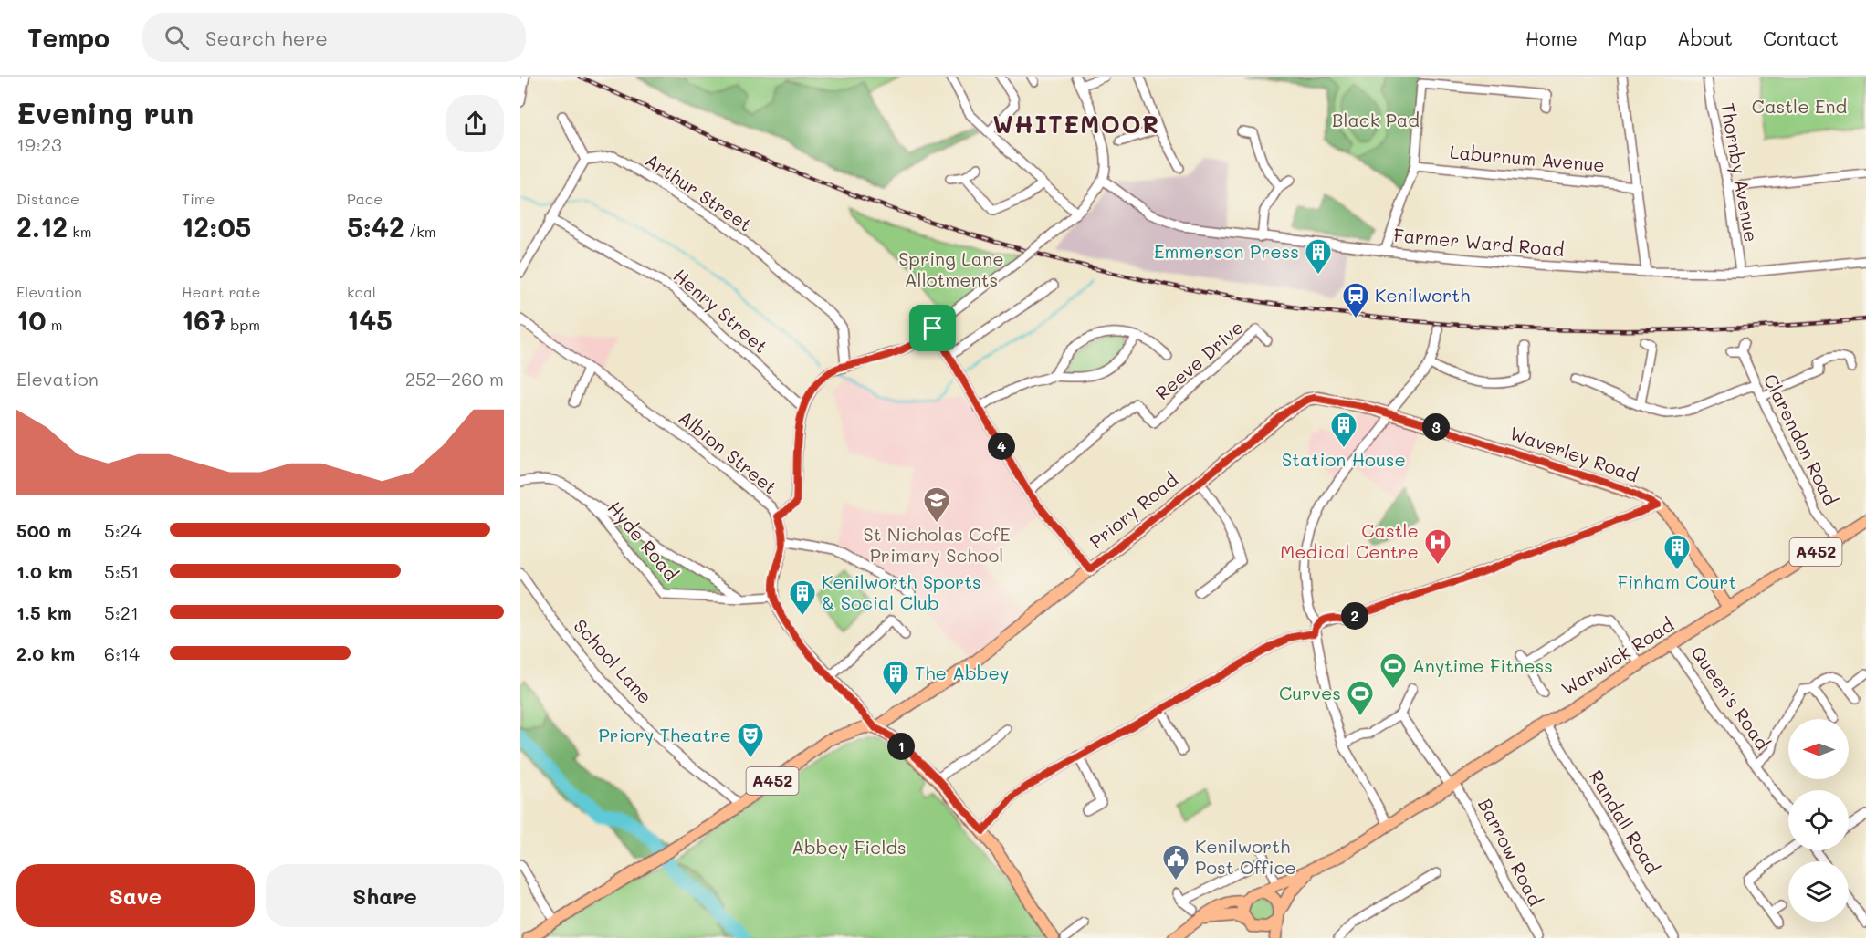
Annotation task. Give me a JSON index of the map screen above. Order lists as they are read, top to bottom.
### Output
{
  "streets": {
    "main road": [
      "Waverley Road",
      "Priory Road",
      "A452",
      "Warwick Road"
    ],
    "street": [
      "Laburnum Avenue",
      "Thornby Avenue",
      "Arthur Street",
      "Farmer Ward Road",
      "Henry Street",
      "Reeve Drive",
      "Clarendon Road",
      "Albion Street",
      "Hyde Road",
      "School Lane",
      "Queen's Road",
      "Randall Road",
      "Barrow Road"
    ]
  },
  "crossings": [
    ["Thornby Avenue", "Farmer Ward Road"],
    ["Clarendon Road", "Warwick Road"],
    ["Albion Street", "Hyde Road"],
    ["Waverley Road", "Priory Road"],
    ["Waverley Road", "Warwick Road"],
    ["Priory Road", "A452"],
    ["A452", "School Lane"],
    ["Warwick Road", "Queen's Road"],
    ["Warwick Road", "Randall Road"],
    ["Warwick Road", "Barrow Road"]
  ],
  "districts": ["WHITEMOOR"],
  "parks": [
    "Castle End",
    "Black Pad",
    "Spring Lane Allotments",
    "Abbey Fields"
  ],
  "places": {
    "building": [
      "Emmerson Press",
      "Station House",
      "Finham Court",
      "Kenilworth Sports & Social Club",
      "The Abbey"
    ],
    "station": ["Kenilworth"],
    "school or university": ["St Nicholas CofE Primary School"],
    "hospital": ["Castle Medical Centre"],
    "sports": ["Anytime Fitness", "Curves"],
    "theatre": ["Priory Theatre"],
    "public building": ["Kenilworth Post Office"]
  },
  "north": "left",
  "page": {
    "header": "Tempo",
    "search": "Search here",
    "nav": [
      "Home",
      "Map",
      "About",
      "Contact"
    ],
    "heading": ["Evening run", "19:23"],
    "stats": [
      ["Distance", "2.12 km"],
      ["Time", "12:05"],
      ["Pace", "5:42 /km"],
      ["Elevation", "10 m"],
      ["Heart rate", "167 bpm"],
      ["kcal", "145"]
    ],
    "chart": ["Elevation", "252–260 m"],
    "pins": [
      "3",
      "4",
      "2",
      "1"
    ],
    "list": [
      {
        "name": "500 m",
        "note": "5:24"
      },
      {
        "name": "1.0 km",
        "note": "5:51"
      },
      {
        "name": "1.5 km",
        "note": "5:21"
      },
      {
        "name": "2.0 km",
        "note": "6:14"
      }
    ],
    "buttons": ["Save", "Share"]
  }
}
